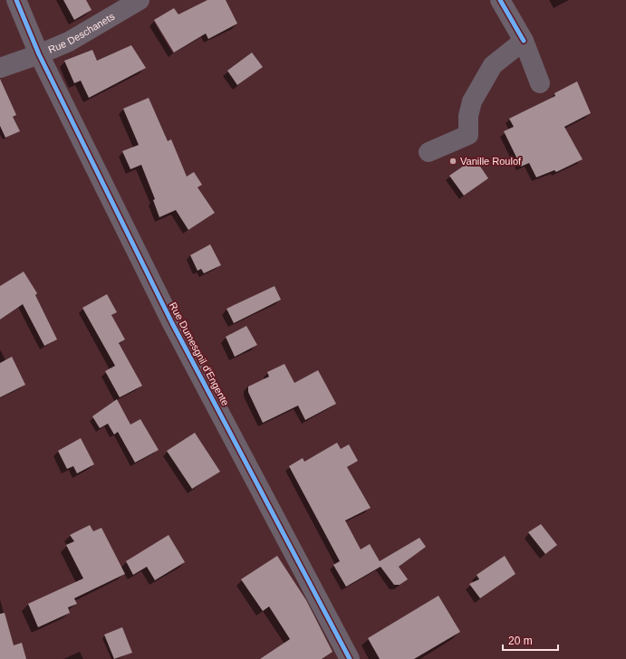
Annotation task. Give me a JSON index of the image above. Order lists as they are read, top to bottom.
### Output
{
  "streets": {
    "street": ["Rue Deschanets", "Rue Dumesgnil d'Engente"]
  },
  "crossings": [
    ["Rue Deschanets", "Rue Dumesgnil d'Engente"]
  ],
  "places": ["Vanille Roulof"],
  "scale_bar": "20 m"
}
